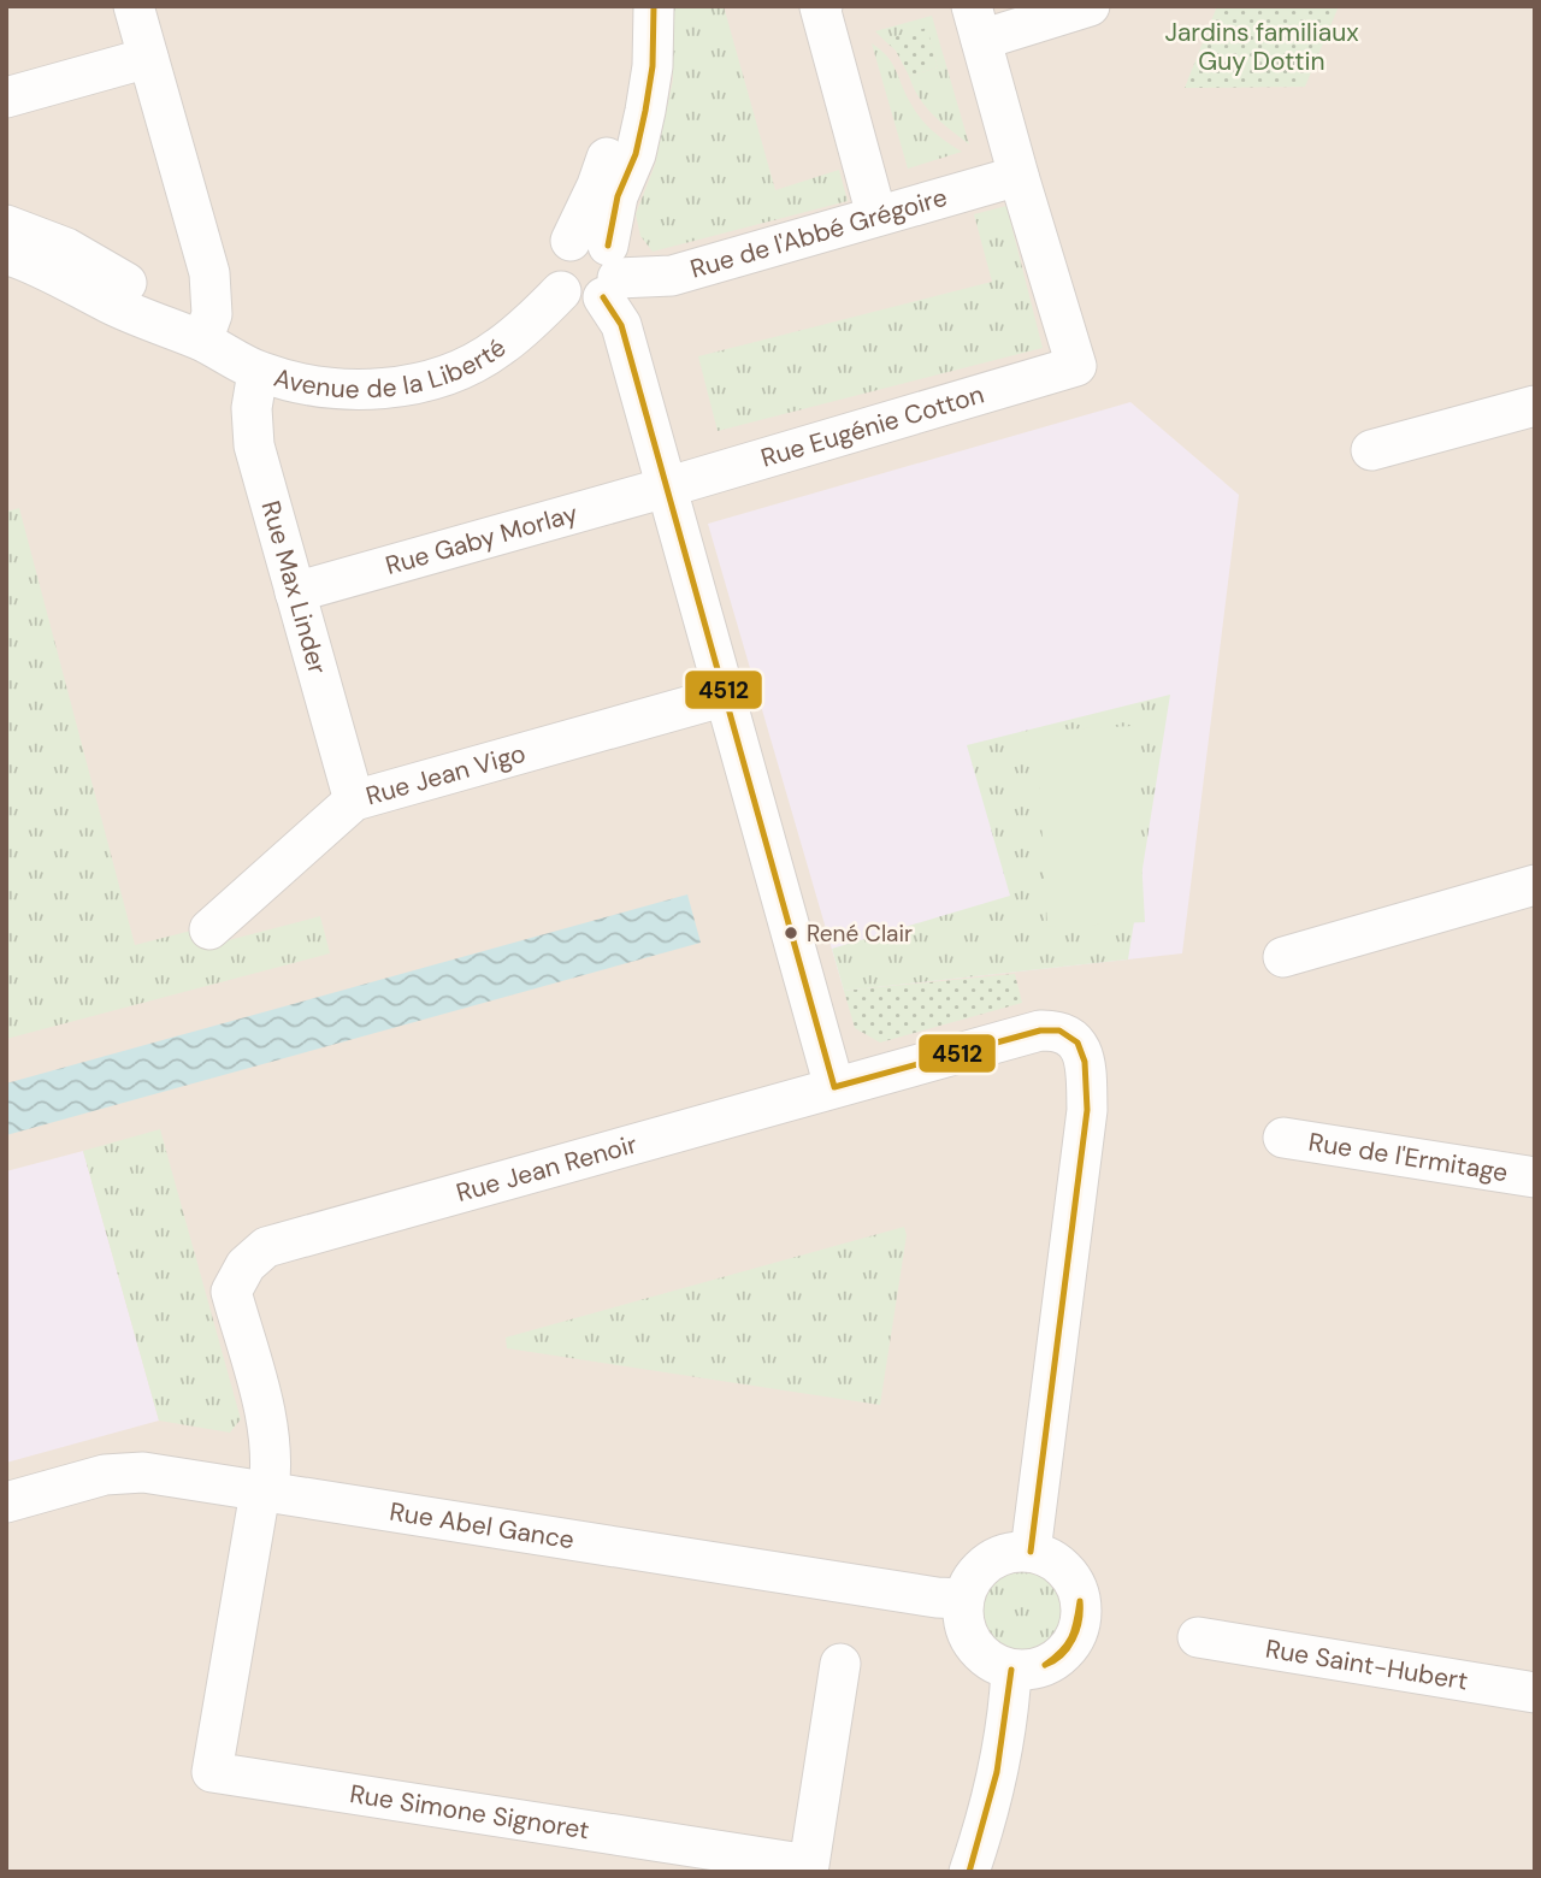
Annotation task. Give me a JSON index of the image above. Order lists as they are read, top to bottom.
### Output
{
  "streets": {
    "street": [
      "Rue de l'Abbé Grégoire",
      "Avenue de la Liberté",
      "Rue Eugénie Cotton",
      "Rue Gaby Morlay",
      "Rue Max Linder",
      "Rue Jean Vigo",
      "Rue de l'Ermitage",
      "Rue Jean Renoir",
      "Rue Abel Gance",
      "Rue Saint-Hubert",
      "Rue Simone Signoret"
    ]
  },
  "crossings": [
    ["Rue de l'Abbé Grégoire", "Avenue de la Liberté"],
    ["Rue de l'Abbé Grégoire", "Rue Eugénie Cotton"],
    ["Avenue de la Liberté", "Rue Max Linder"],
    ["Rue Eugénie Cotton", "Rue Gaby Morlay"],
    ["Rue Gaby Morlay", "Rue Max Linder"],
    ["Rue Max Linder", "Rue Jean Vigo"],
    ["Rue Jean Renoir", "Rue Abel Gance"],
    ["Rue Jean Renoir", "Rue Simone Signoret"],
    ["Rue Abel Gance", "Rue Simone Signoret"]
  ],
  "parks": ["Jardins familiaux Guy Dottin"],
  "places": ["René Clair"],
  "lines": ["transit line 4512"]
}
